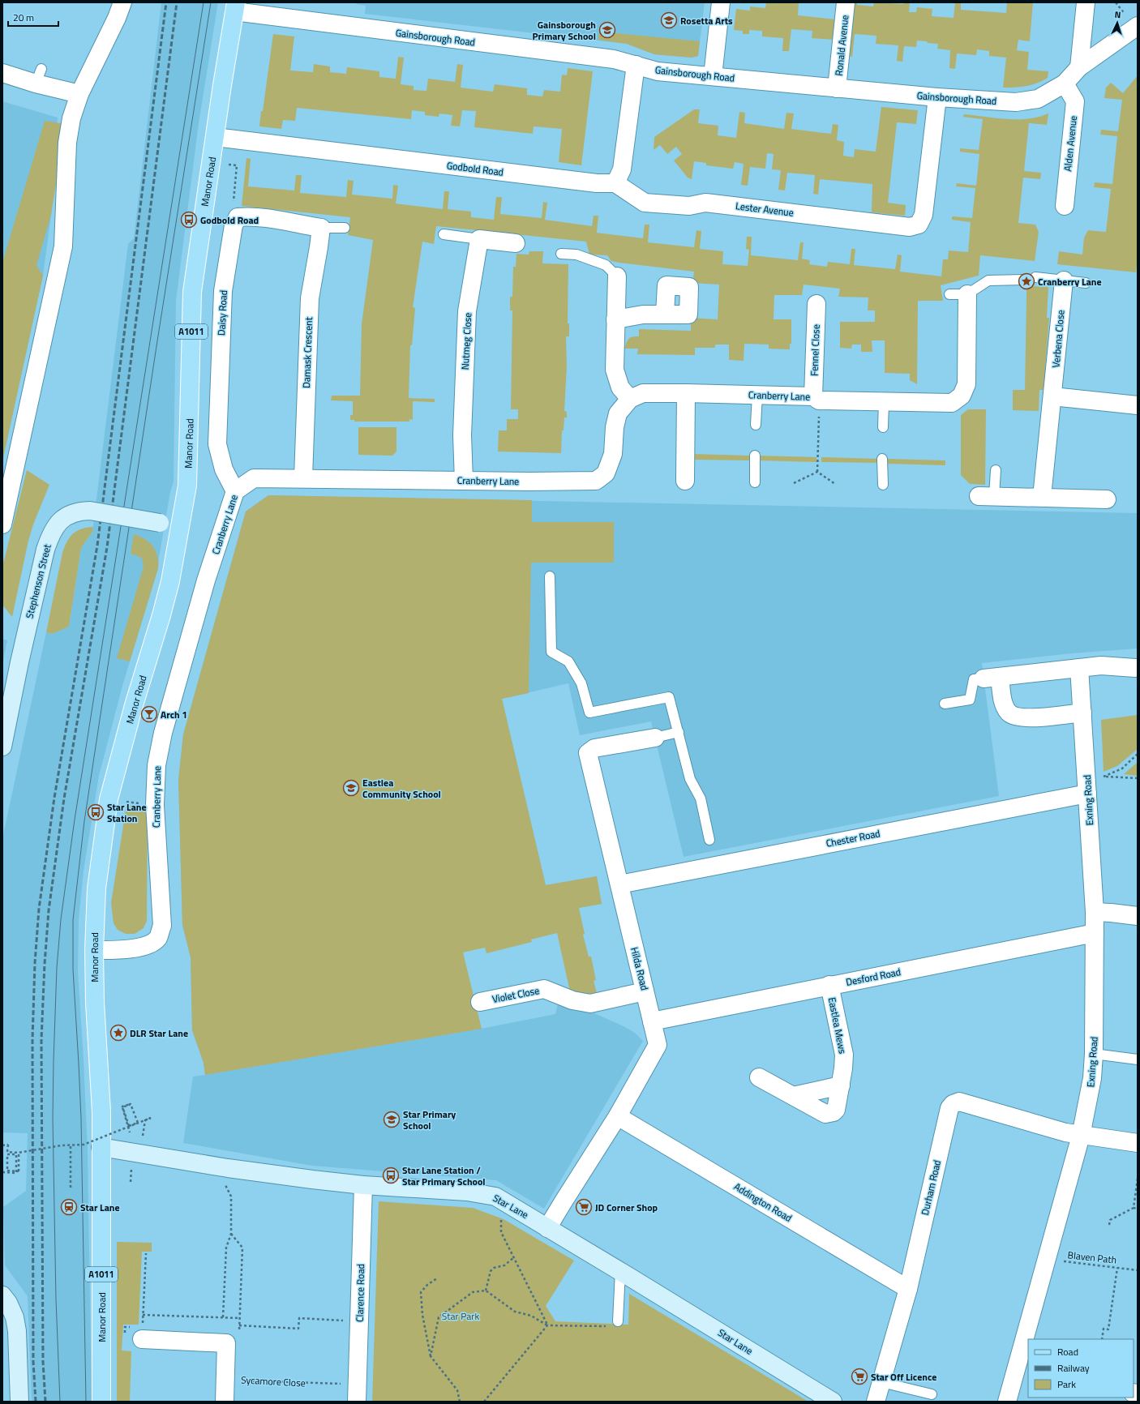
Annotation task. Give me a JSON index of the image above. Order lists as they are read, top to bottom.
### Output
{
  "streets": {
    "main road": ["Manor Road", "A1011"],
    "street": [
      "Gainsborough Road",
      "Ronald Avenue",
      "Alden Avenue",
      "Godbold Road",
      "Lester Avenue",
      "Daisy Road",
      "Verbena Close",
      "Nutmeg Close",
      "Fennel Close",
      "Damask Crescent",
      "Cranberry Lane",
      "Stephenson Street",
      "Exning Road",
      "Chester Road",
      "Hilda Road",
      "Desford Road",
      "Violet Close",
      "Eastlea Mews",
      "Durham Road",
      "Addington Road",
      "Star Lane",
      "Clarence Road"
    ],
    "path": ["Blaven Path", "Sycamore Close"]
  },
  "crossings": [
    ["Gainsborough Road", "Ronald Avenue"],
    ["Gainsborough Road", "Alden Avenue"],
    ["Gainsborough Road", "Manor Road"],
    ["Gainsborough Road", "Lester Avenue"],
    ["Godbold Road", "Manor Road"],
    ["Godbold Road", "Lester Avenue"],
    ["Manor Road", "Cranberry Lane"],
    ["Manor Road", "Stephenson Street"],
    ["Manor Road", "Star Lane"],
    ["Daisy Road", "Cranberry Lane"],
    ["Nutmeg Close", "Cranberry Lane"],
    ["Fennel Close", "Cranberry Lane"],
    ["Damask Crescent", "Cranberry Lane"],
    ["Exning Road", "Chester Road"],
    ["Exning Road", "Desford Road"],
    ["Exning Road", "Durham Road"],
    ["Exning Road", "Blaven Path"],
    ["Chester Road", "Hilda Road"],
    ["Hilda Road", "Desford Road"],
    ["Hilda Road", "Violet Close"],
    ["Hilda Road", "Addington Road"],
    ["Hilda Road", "Star Lane"],
    ["Desford Road", "Eastlea Mews"],
    ["Durham Road", "Addington Road"],
    ["Star Lane", "Clarence Road"]
  ],
  "parks": ["Star Park"],
  "places": {
    "school or university": [
      "Rosetta Arts",
      "Gainsborough Primary School",
      "Eastlea Community School",
      "Star Primary School"
    ],
    "bus stop": ["Godbold Road", "Star Lane Station", "Star Lane Station / Star Primary School"],
    "place": ["Cranberry Lane", "DLR Star Lane"],
    "bar": ["Arch 1"],
    "station": ["Star Lane"],
    "supermarket": ["JD Corner Shop", "Star Off Licence"]
  },
  "legend": ["Road", "Railway", "Park"],
  "scale_bar": "20 m",
  "north": "top"
}
